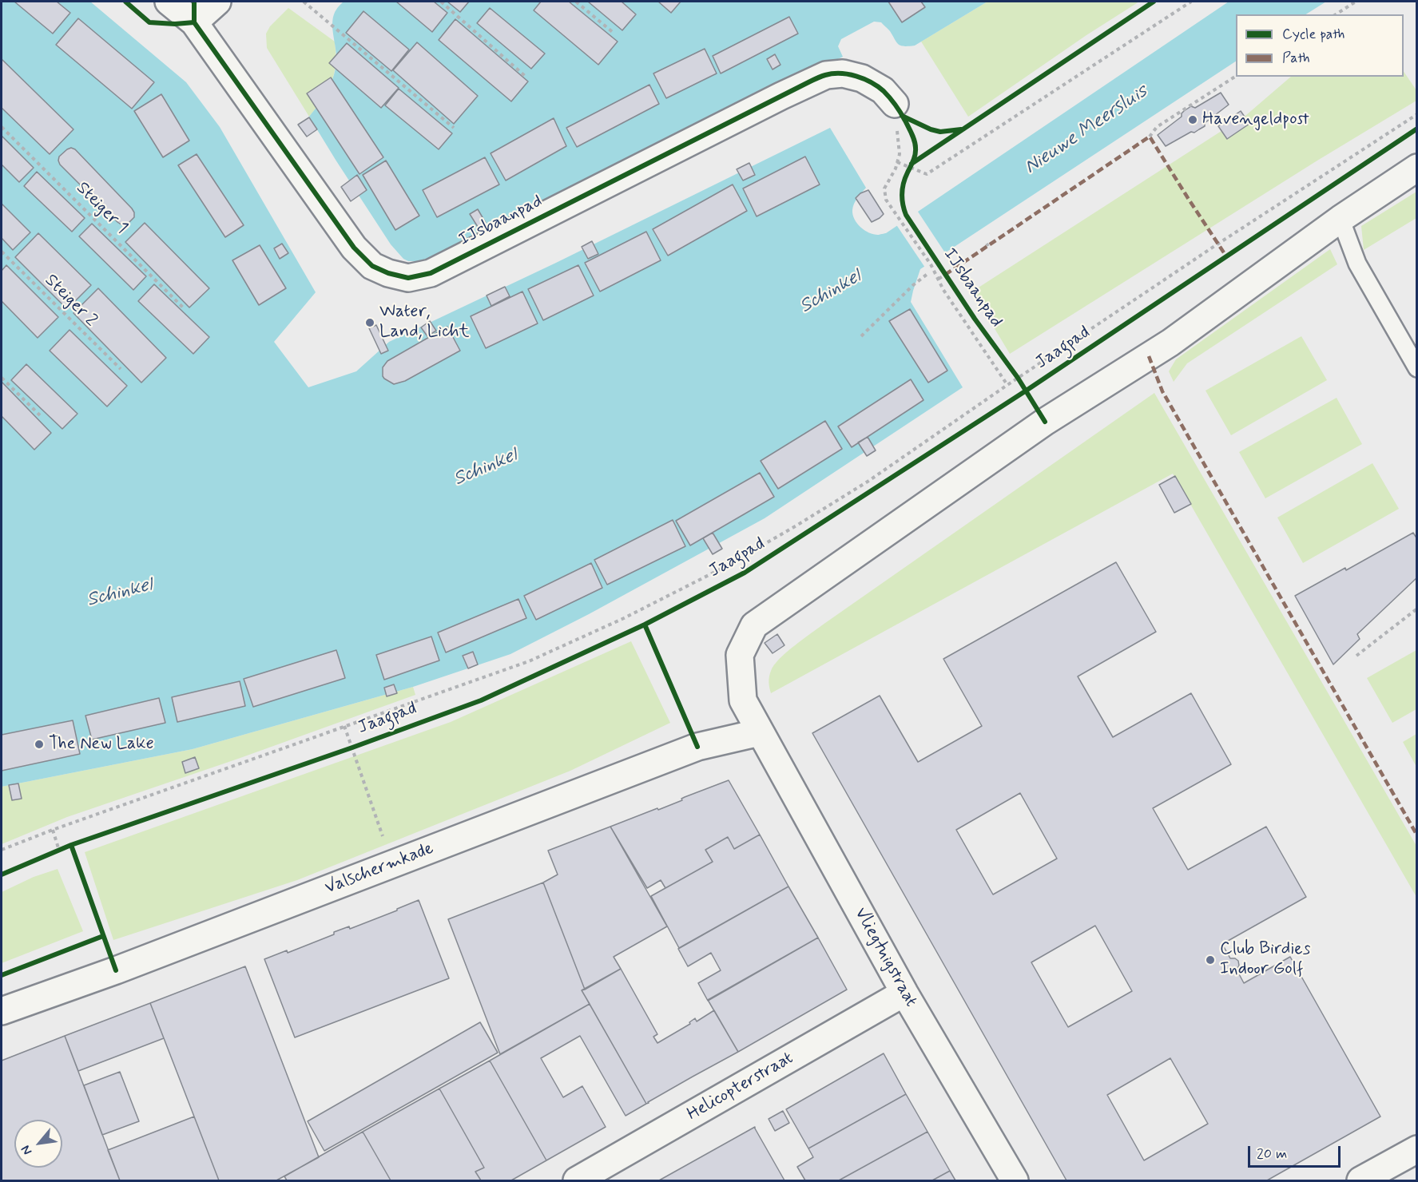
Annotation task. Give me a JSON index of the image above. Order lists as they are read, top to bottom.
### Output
{
  "streets": {
    "street": [
      "IJsbaanpad",
      "Valschermkade",
      "Vliegtuigstraat",
      "Helicopterstraat"
    ],
    "path": ["Steiger 1", "Steiger 2"],
    "cycle path": ["Jaagpad"]
  },
  "crossings": [
    ["Valschermkade", "Vliegtuigstraat"],
    ["Vliegtuigstraat", "Helicopterstraat"]
  ],
  "water": ["Nieuwe Meersluis", "Schinkel"],
  "places": [
    "Havengeldpost",
    "Water, Land, Licht",
    "The New Lake",
    "Club Birdies Indoor Golf"
  ],
  "legend": ["Cycle path", "Path"],
  "scale_bar": "20 m",
  "north": "bottom left"
}
